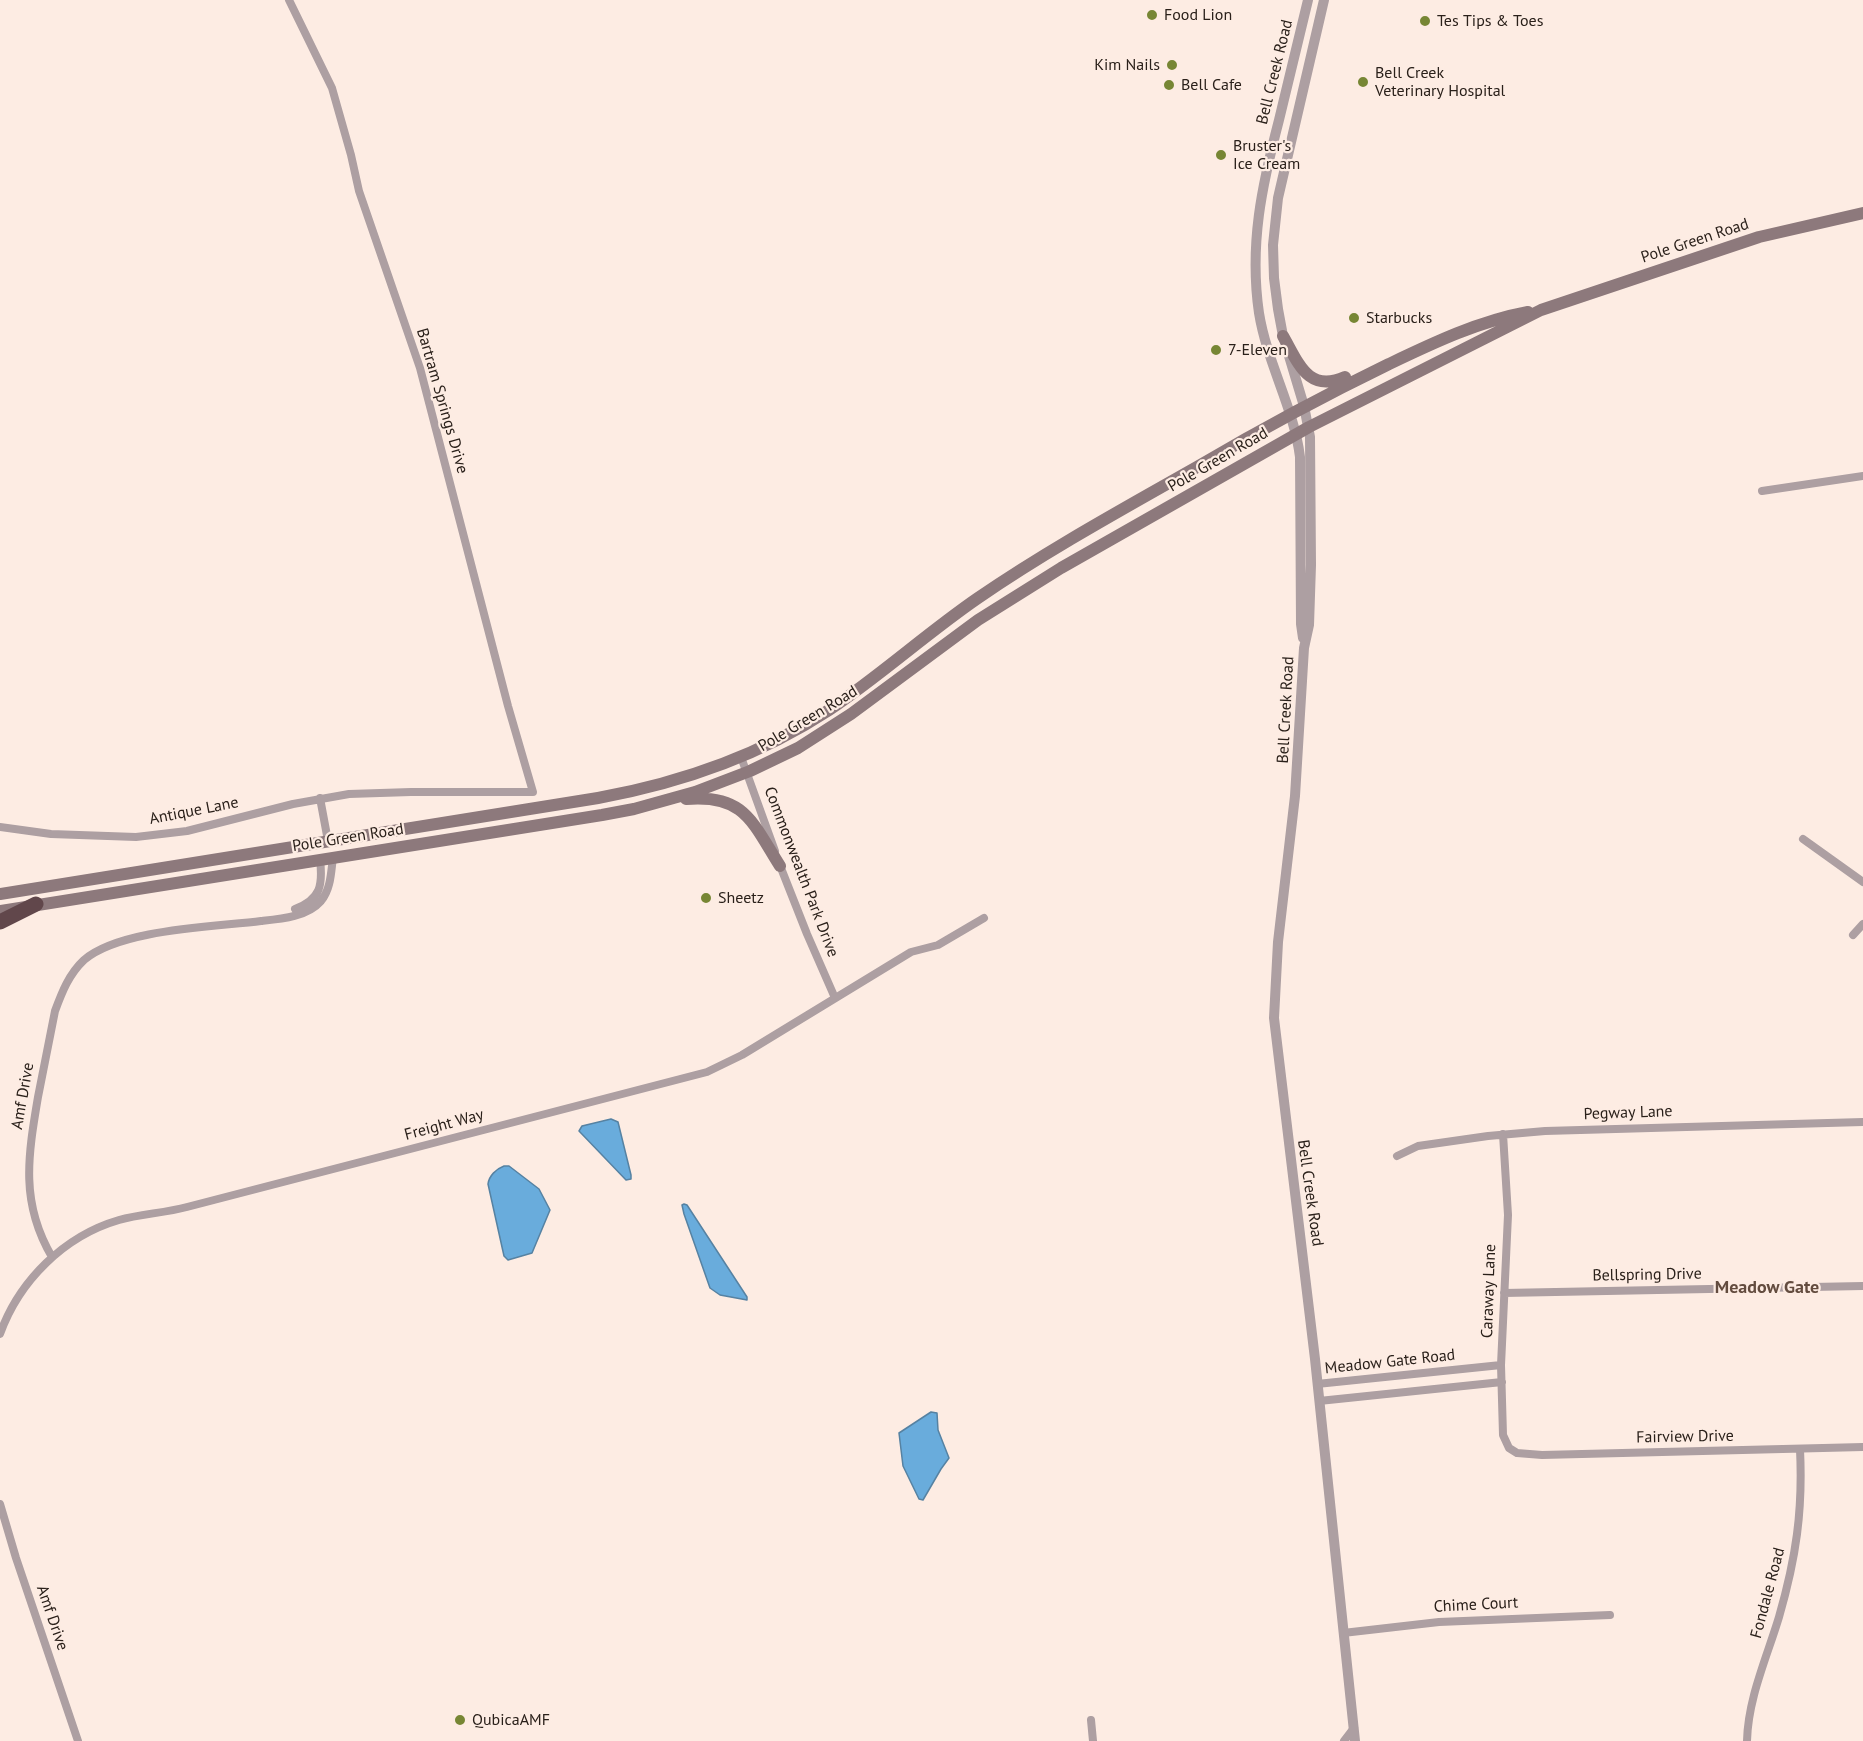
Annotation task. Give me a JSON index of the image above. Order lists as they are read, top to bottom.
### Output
{
  "streets": {
    "main road": ["Pole Green Road"],
    "street": [
      "Bell Creek Road",
      "Bartram Springs Drive",
      "Antique Lane",
      "Commonwealth Park Drive",
      "Amf Drive",
      "Pegway Lane",
      "Freight Way",
      "Bellspring Drive",
      "Caraway Lane",
      "Meadow Gate Road",
      "Fairview Drive",
      "Fondale Road",
      "Chime Court"
    ]
  },
  "crossings": [
    ["Bell Creek Road", "Pole Green Road"],
    ["Bell Creek Road", "Meadow Gate Road"],
    ["Bell Creek Road", "Chime Court"],
    ["Pole Green Road", "Commonwealth Park Drive"],
    ["Pole Green Road", "Amf Drive"],
    ["Bartram Springs Drive", "Antique Lane"],
    ["Commonwealth Park Drive", "Freight Way"],
    ["Amf Drive", "Freight Way"],
    ["Pegway Lane", "Caraway Lane"],
    ["Bellspring Drive", "Caraway Lane"],
    ["Caraway Lane", "Meadow Gate Road"],
    ["Caraway Lane", "Fairview Drive"],
    ["Fairview Drive", "Fondale Road"]
  ],
  "districts": ["Meadow Gate"],
  "places": [
    "Food Lion",
    "Tes Tips & Toes",
    "Kim Nails",
    "Bell Creek Veterinary Hospital",
    "Bell Cafe",
    "Bruster's Ice Cream",
    "Starbucks",
    "7-Eleven",
    "Sheetz",
    "QubicaAMF"
  ]
}
